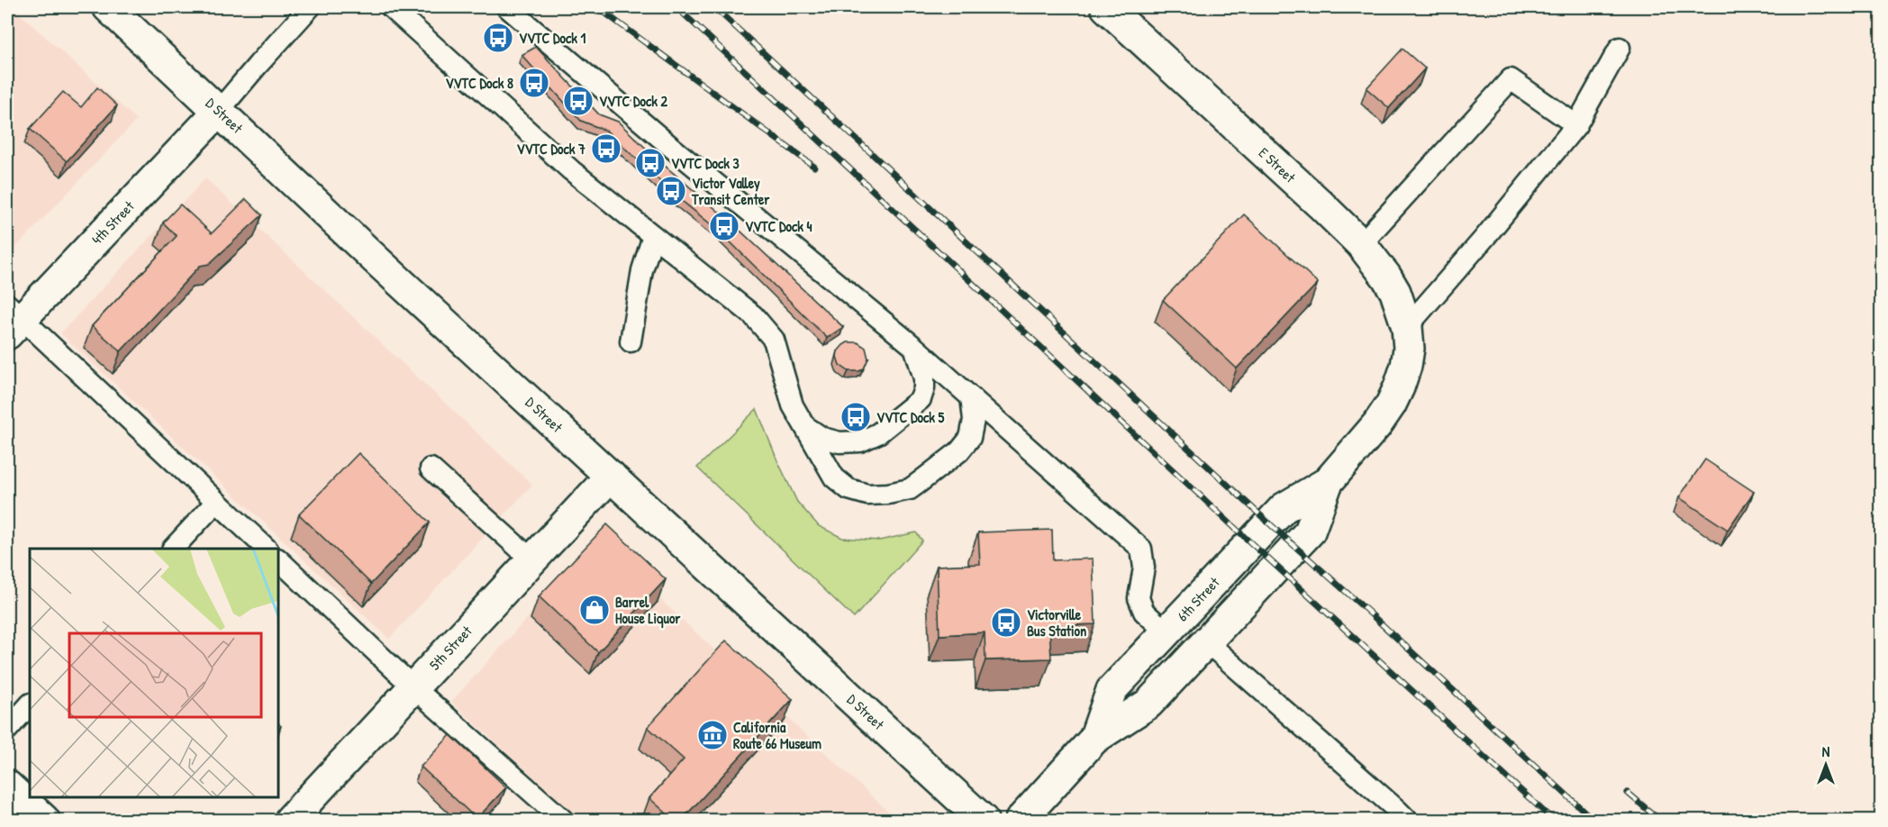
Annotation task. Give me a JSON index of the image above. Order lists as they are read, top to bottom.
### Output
{
  "streets": {
    "street": [
      "D Street",
      "E Street",
      "4th Street",
      "6th Street",
      "5th Street"
    ]
  },
  "crossings": [
    ["D Street", "4th Street"],
    ["D Street", "5th Street"],
    ["E Street", "6th Street"]
  ],
  "places": {
    "bus stop": [
      "VVTC Dock 1",
      "VVTC Dock 8",
      "VVTC Dock 2",
      "VVTC Dock 7",
      "VVTC Dock 3",
      "Victor Valley Transit Center",
      "VVTC Dock 4",
      "VVTC Dock 5",
      "Victorville Bus Station"
    ],
    "shop": ["Barrel House Liquor"],
    "museum": ["California Route 66 Museum"]
  },
  "north": "top"
}
